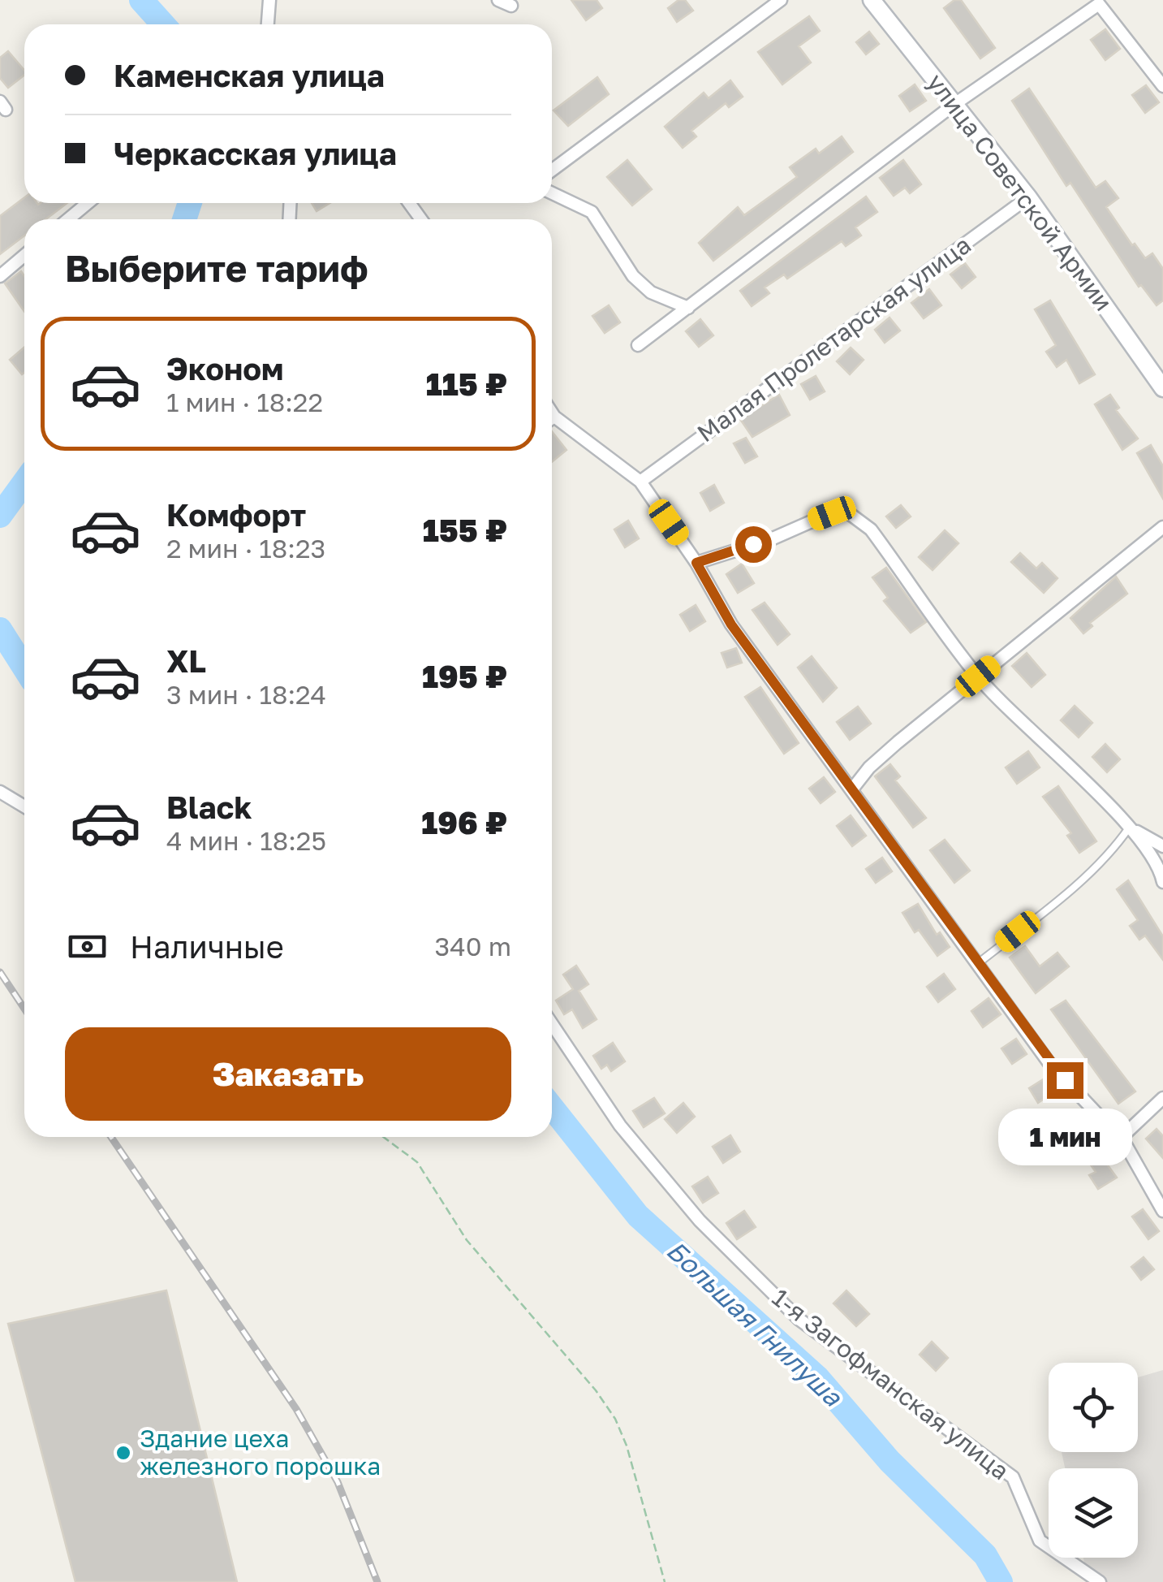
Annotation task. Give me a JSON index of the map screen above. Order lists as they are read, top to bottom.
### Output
{
  "streets": {
    "main road": ["улица Советской Армии"],
    "street": ["Малая Пролетарская улица", "1-я Загофманская улица"]
  },
  "crossings": [
    ["улица Советской Армии", "Малая Пролетарская улица"]
  ],
  "water": ["Большая Гнилуша"],
  "places": ["Здание цеха железного порошка"],
  "page": {
    "banner": ["Каменская улица", "Черкасская улица"],
    "heading": "Выберите тариф",
    "list": [
      {
        "name": "Эконом",
        "note": "1 мин · 18:22",
        "value": "115 ₽"
      },
      {
        "name": "Комфорт",
        "note": "2 мин · 18:23",
        "value": "155 ₽"
      },
      {
        "name": "XL",
        "note": "3 мин · 18:24",
        "value": "195 ₽"
      },
      {
        "name": "Black",
        "note": "4 мин · 18:25",
        "value": "196 ₽"
      }
    ],
    "pay": ["Наличные", "340 m"],
    "buttons": "Заказать",
    "bubble": "1 мин"
  }
}
